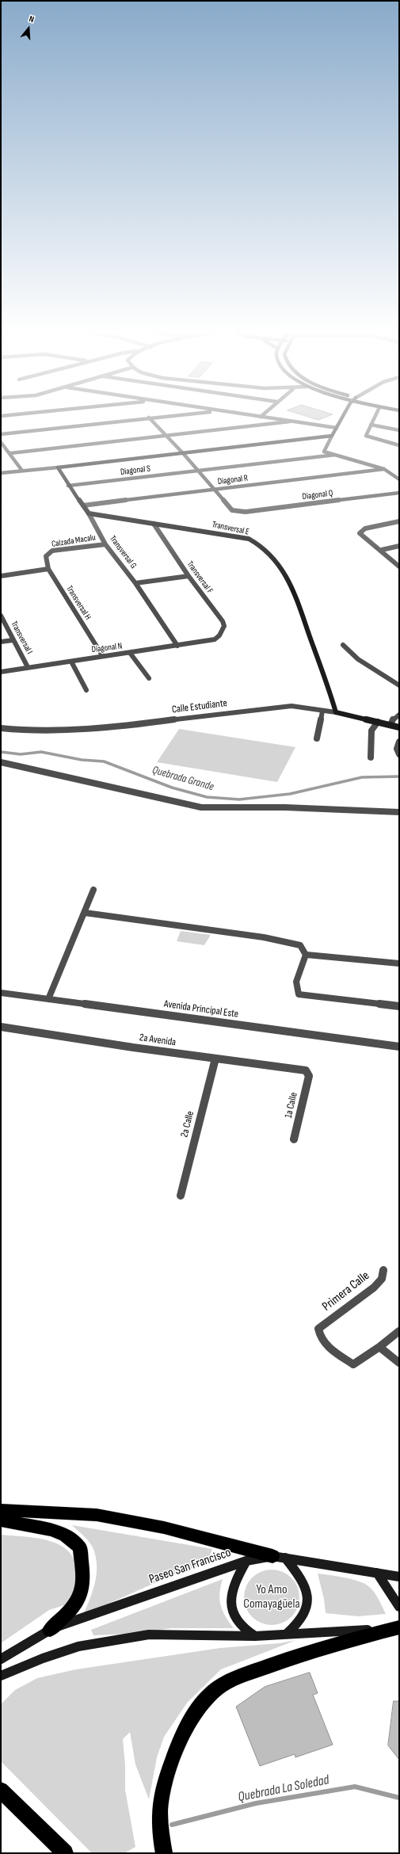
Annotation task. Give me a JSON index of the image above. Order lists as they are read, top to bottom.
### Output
{
  "streets": {
    "street": [
      "Diagonal S",
      "Diagonal R",
      "Diagonal Q",
      "Transversal E",
      "Calzada Macalu",
      "Transversal G",
      "Transversal F",
      "Transversal H",
      "Transversal I",
      "Diagonal N",
      "Calle Estudiante",
      "Avenida Principal Este",
      "2a Avenida",
      "1a Calle",
      "2a Calle",
      "Primera Calle",
      "Paseo San Francisco"
    ]
  },
  "crossings": [
    ["Diagonal S", "Transversal G"],
    ["Diagonal R", "Diagonal Q"],
    ["Diagonal R", "Transversal G"],
    ["Transversal E", "Transversal G"],
    ["Transversal E", "Transversal F"],
    ["Transversal E", "Calle Estudiante"],
    ["Calzada Macalu", "Transversal G"],
    ["Calzada Macalu", "Transversal H"],
    ["Transversal G", "Diagonal N"],
    ["Transversal F", "Diagonal N"],
    ["Transversal H", "Diagonal N"],
    ["Transversal I", "Diagonal N"],
    ["2a Avenida", "1a Calle"],
    ["2a Avenida", "2a Calle"]
  ],
  "water": ["Quebrada Grande", "Quebrada La Soledad"],
  "parks": ["Yo Amo Comayagüela"],
  "north": "top"
}
